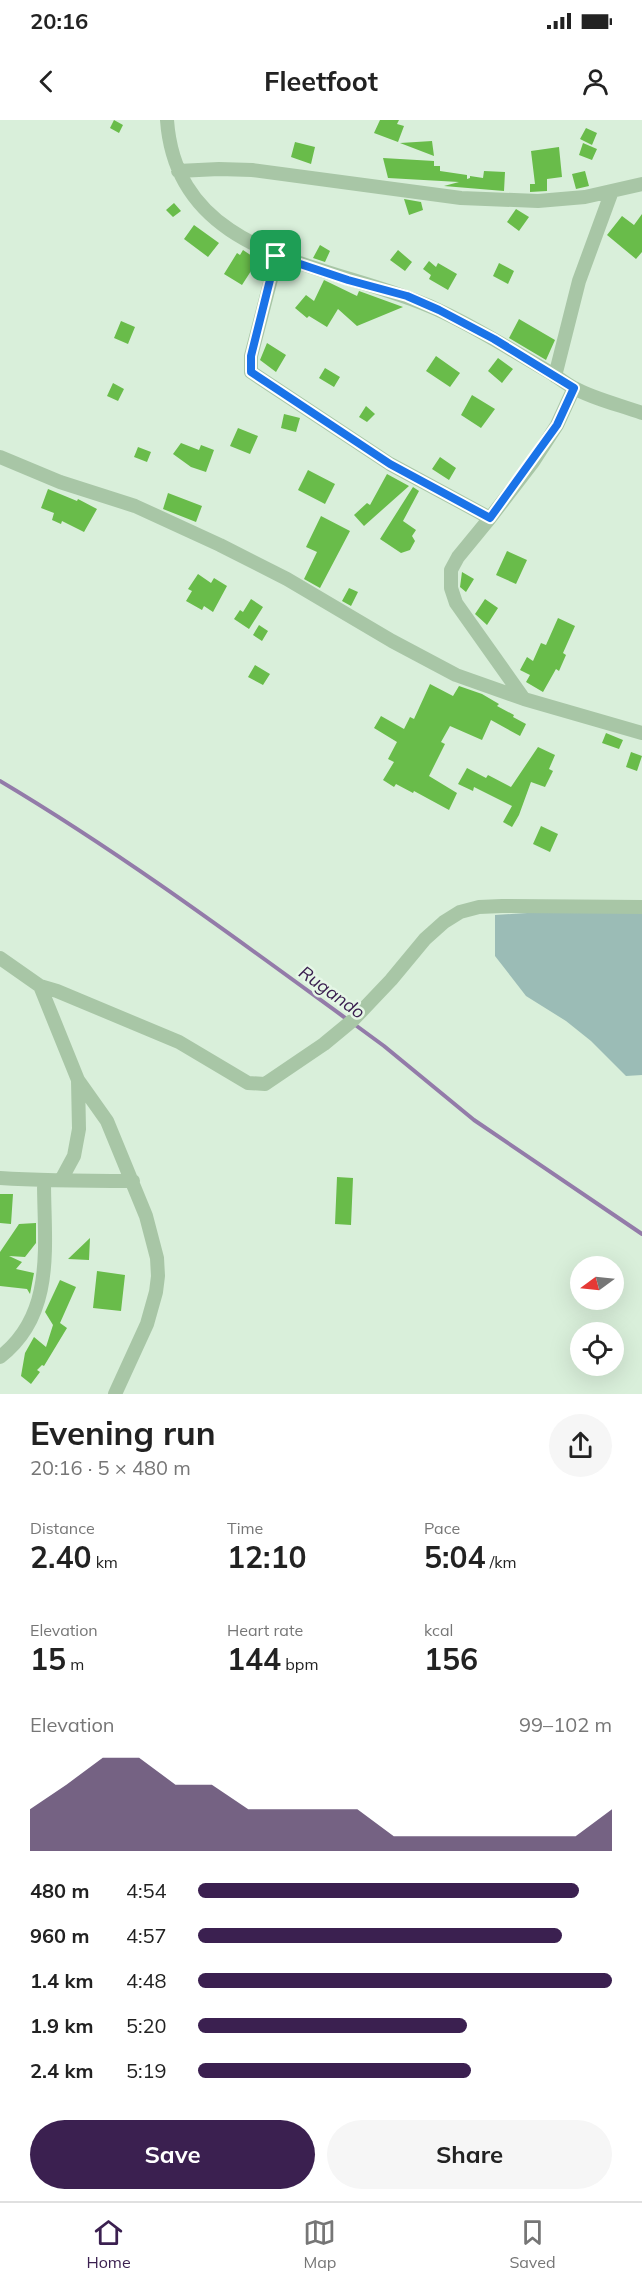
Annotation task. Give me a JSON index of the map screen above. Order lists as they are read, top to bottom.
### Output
{
  "water": ["Rugando"],
  "north": "left",
  "page": {
    "status": "20:16",
    "header": "Fleetfoot",
    "heading": ["Evening run", "20:16 · 5 × 480 m"],
    "stats": [
      ["Distance", "2.40 km"],
      ["Time", "12:10"],
      ["Pace", "5:04 /km"],
      ["Elevation", "15 m"],
      ["Heart rate", "144 bpm"],
      ["kcal", "156"]
    ],
    "chart": ["Elevation", "99–102 m"],
    "list": [
      {
        "name": "480 m",
        "note": "4:54"
      },
      {
        "name": "960 m",
        "note": "4:57"
      },
      {
        "name": "1.4 km",
        "note": "4:48"
      },
      {
        "name": "1.9 km",
        "note": "5:20"
      },
      {
        "name": "2.4 km",
        "note": "5:19"
      }
    ],
    "buttons": ["Save", "Share"],
    "tabs": ["Home", "Map", "Saved"]
  }
}
